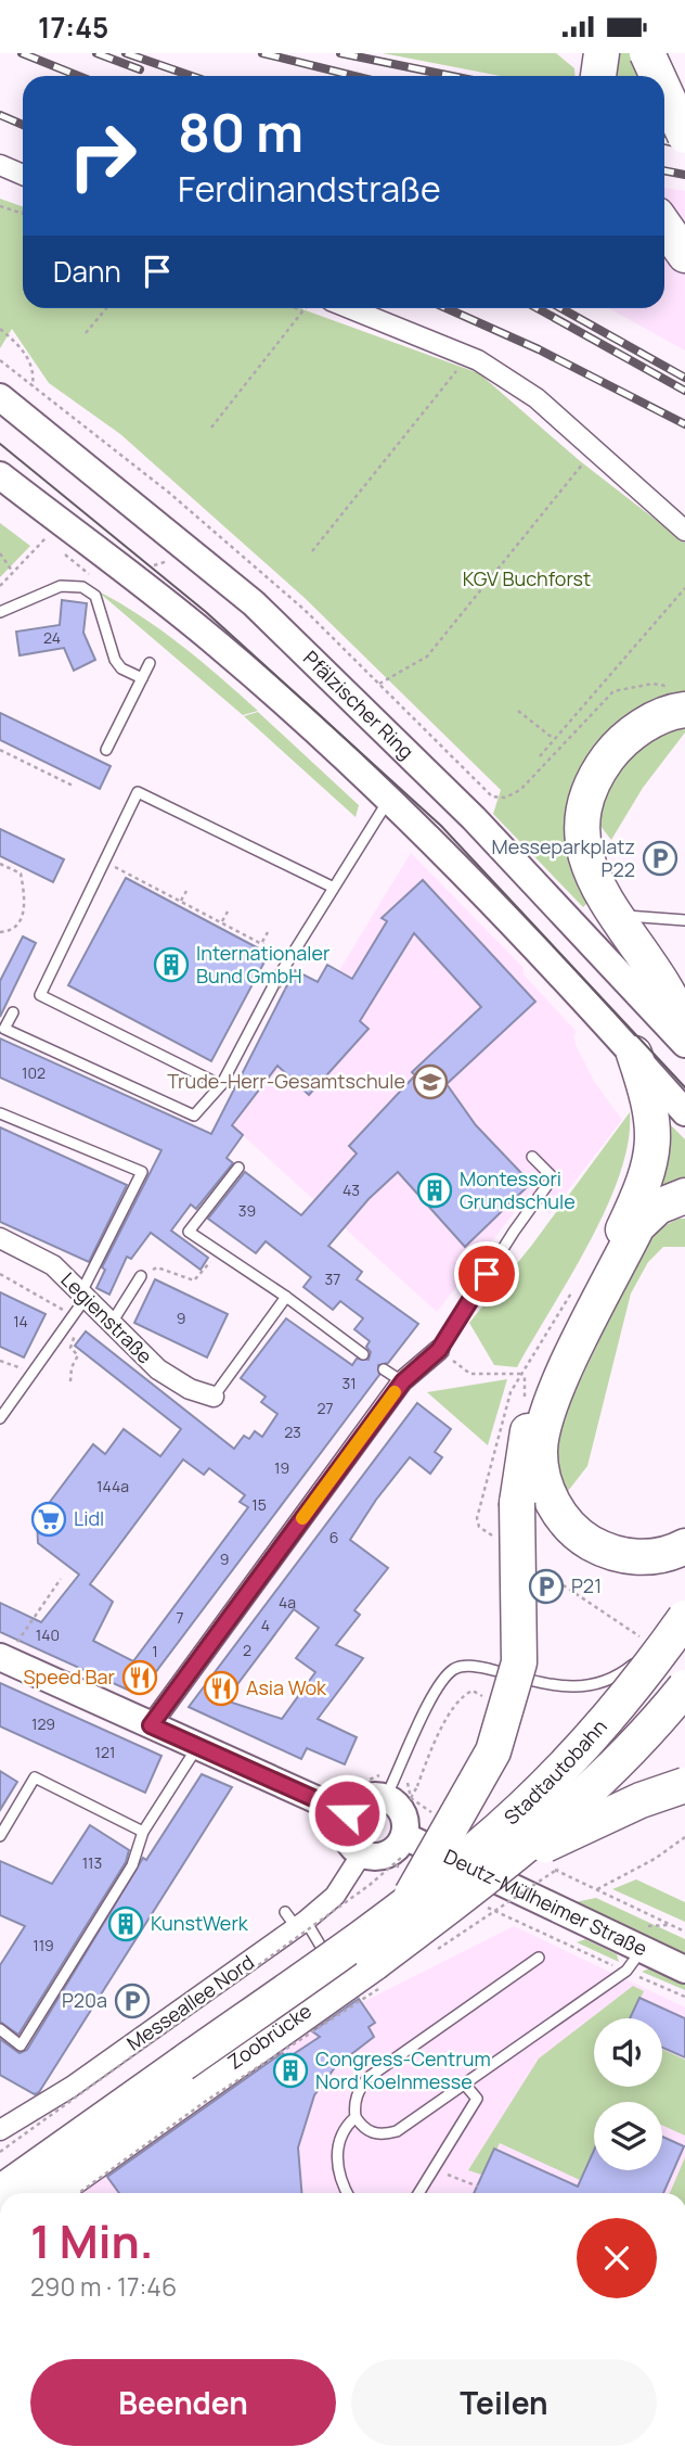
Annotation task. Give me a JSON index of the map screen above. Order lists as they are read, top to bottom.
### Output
{
  "streets": {
    "highway": ["Stadtautobahn", "Zoobrücke"],
    "main road": ["Pfälzischer Ring", "Deutz-Mülheimer Straße"],
    "street": ["Legienstraße", "Messeallee Nord"]
  },
  "crossings": [
    ["Stadtautobahn", "Zoobrücke"],
    ["Deutz-Mülheimer Straße", "Messeallee Nord"]
  ],
  "parks": ["KGV Buchforst"],
  "places": {
    "parking": ["Messeparkplatz P22", "P21", "P20a"],
    "building": [
      "Internationaler Bund GmbH",
      "Montessori Grundschule",
      "KunstWerk",
      "Congress-Centrum Nord Koelnmesse"
    ],
    "school or university": ["Trude-Herr-Gesamtschule"],
    "supermarket": ["Lidl"],
    "restaurant": ["Speed Bar", "Asia Wok"]
  },
  "house_numbers": [
    "24",
    "102",
    "43",
    "39",
    "37",
    "9",
    "14",
    "31",
    "27",
    "23",
    "19",
    "144a",
    "15",
    "6",
    "9",
    "4a",
    "7",
    "4",
    "140",
    "2",
    "1",
    "129",
    "121",
    "113",
    "119"
  ],
  "page": {
    "status": "17:45",
    "turn": ["80 m", "Ferdinandstraße"],
    "then": "Dann",
    "heading": ["1 Min.", "290 m · 17:46"],
    "buttons": ["Beenden", "Teilen"]
  }
}
